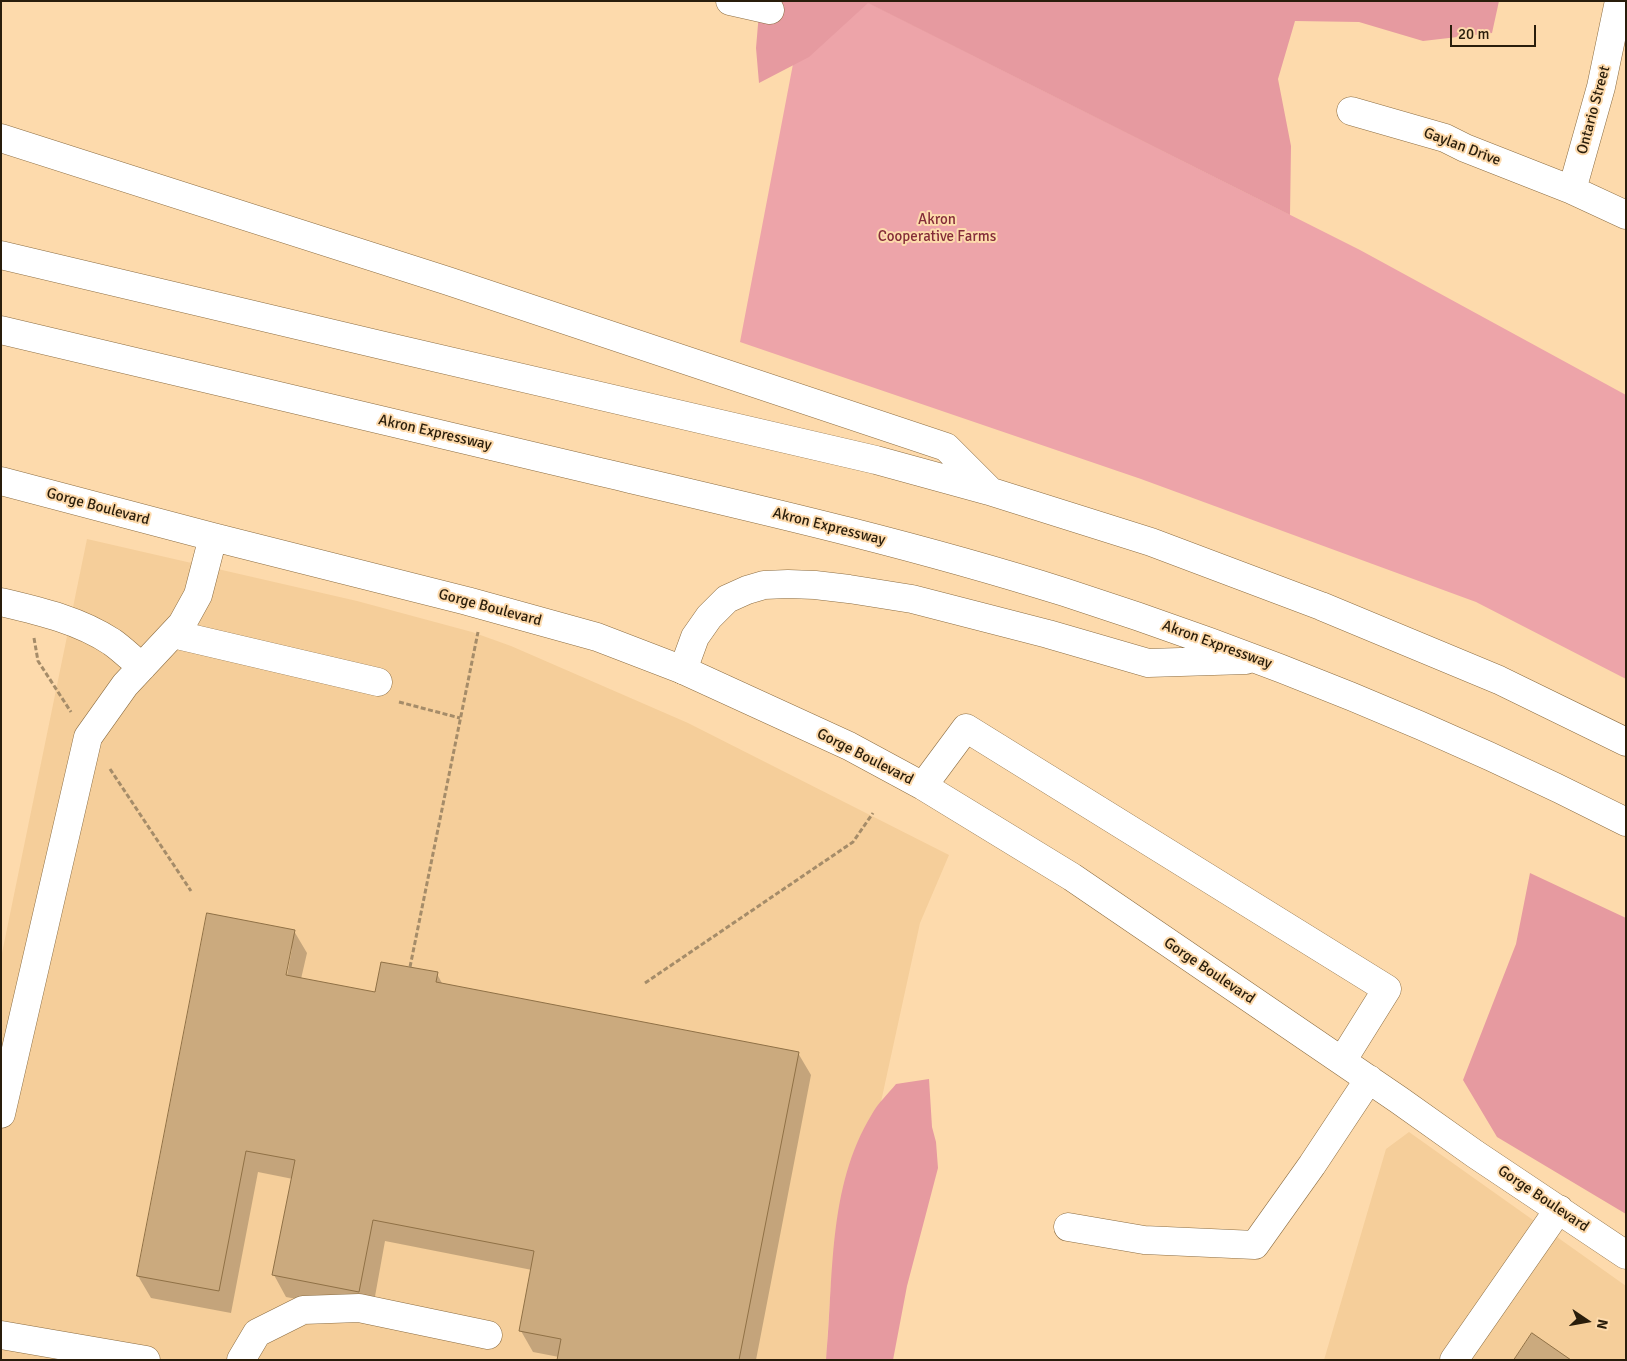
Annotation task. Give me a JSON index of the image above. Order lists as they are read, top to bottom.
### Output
{
  "streets": {
    "main road": [
      "Ontario Street",
      "Gaylan Drive",
      "Akron Expressway",
      "Gorge Boulevard"
    ]
  },
  "crossings": [
    ["Ontario Street", "Gaylan Drive"]
  ],
  "parks": ["Akron Cooperative Farms"],
  "scale_bar": "20 m",
  "north": "right"
}
